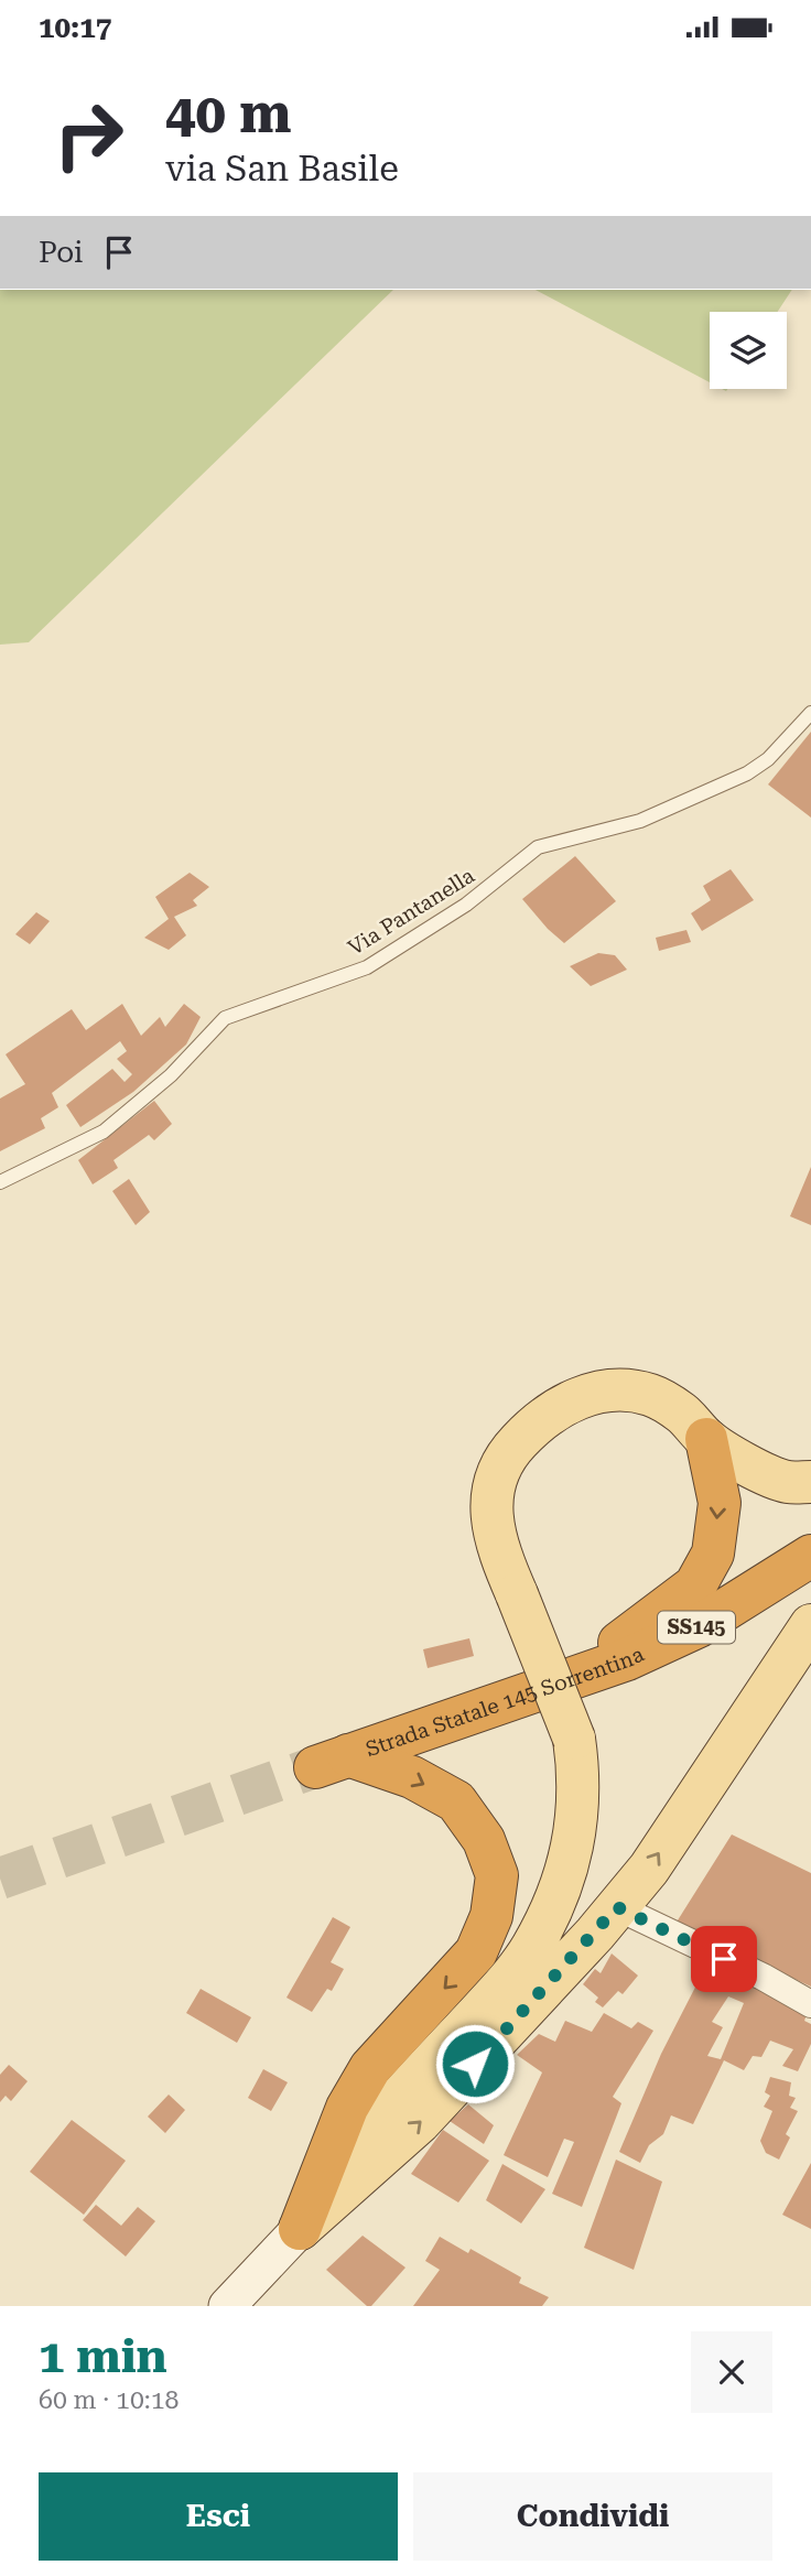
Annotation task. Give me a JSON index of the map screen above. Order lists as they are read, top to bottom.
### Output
{
  "streets": {
    "highway": ["SS145", "Strada Statale 145 Sorrentina"],
    "lane": ["Via Pantanella"]
  },
  "page": {
    "status": "10:17",
    "turn": ["40 m", "via San Basile"],
    "then": "Poi",
    "heading": ["1 min", "60 m · 10:18"],
    "buttons": ["Esci", "Condividi"]
  }
}
